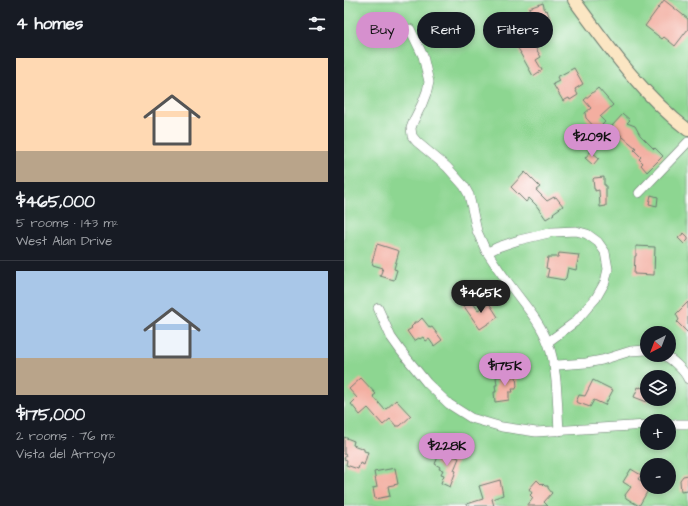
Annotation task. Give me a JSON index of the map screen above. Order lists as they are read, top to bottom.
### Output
{
  "north": "bottom left",
  "page": {
    "heading": "4 homes",
    "chip": ["Buy", "Rent", "Filters"],
    "list": [
      {
        "name": "$465,000",
        "note": "5 rooms · 143 m² · West Alan Drive"
      },
      {
        "name": "$175,000",
        "note": "2 rooms · 76 m² · Vista del Arroyo"
      }
    ],
    "price": [
      "$209K",
      "$465K",
      "$175K",
      "$228K"
    ],
    "map_buttons": ["+", "−"]
  }
}
